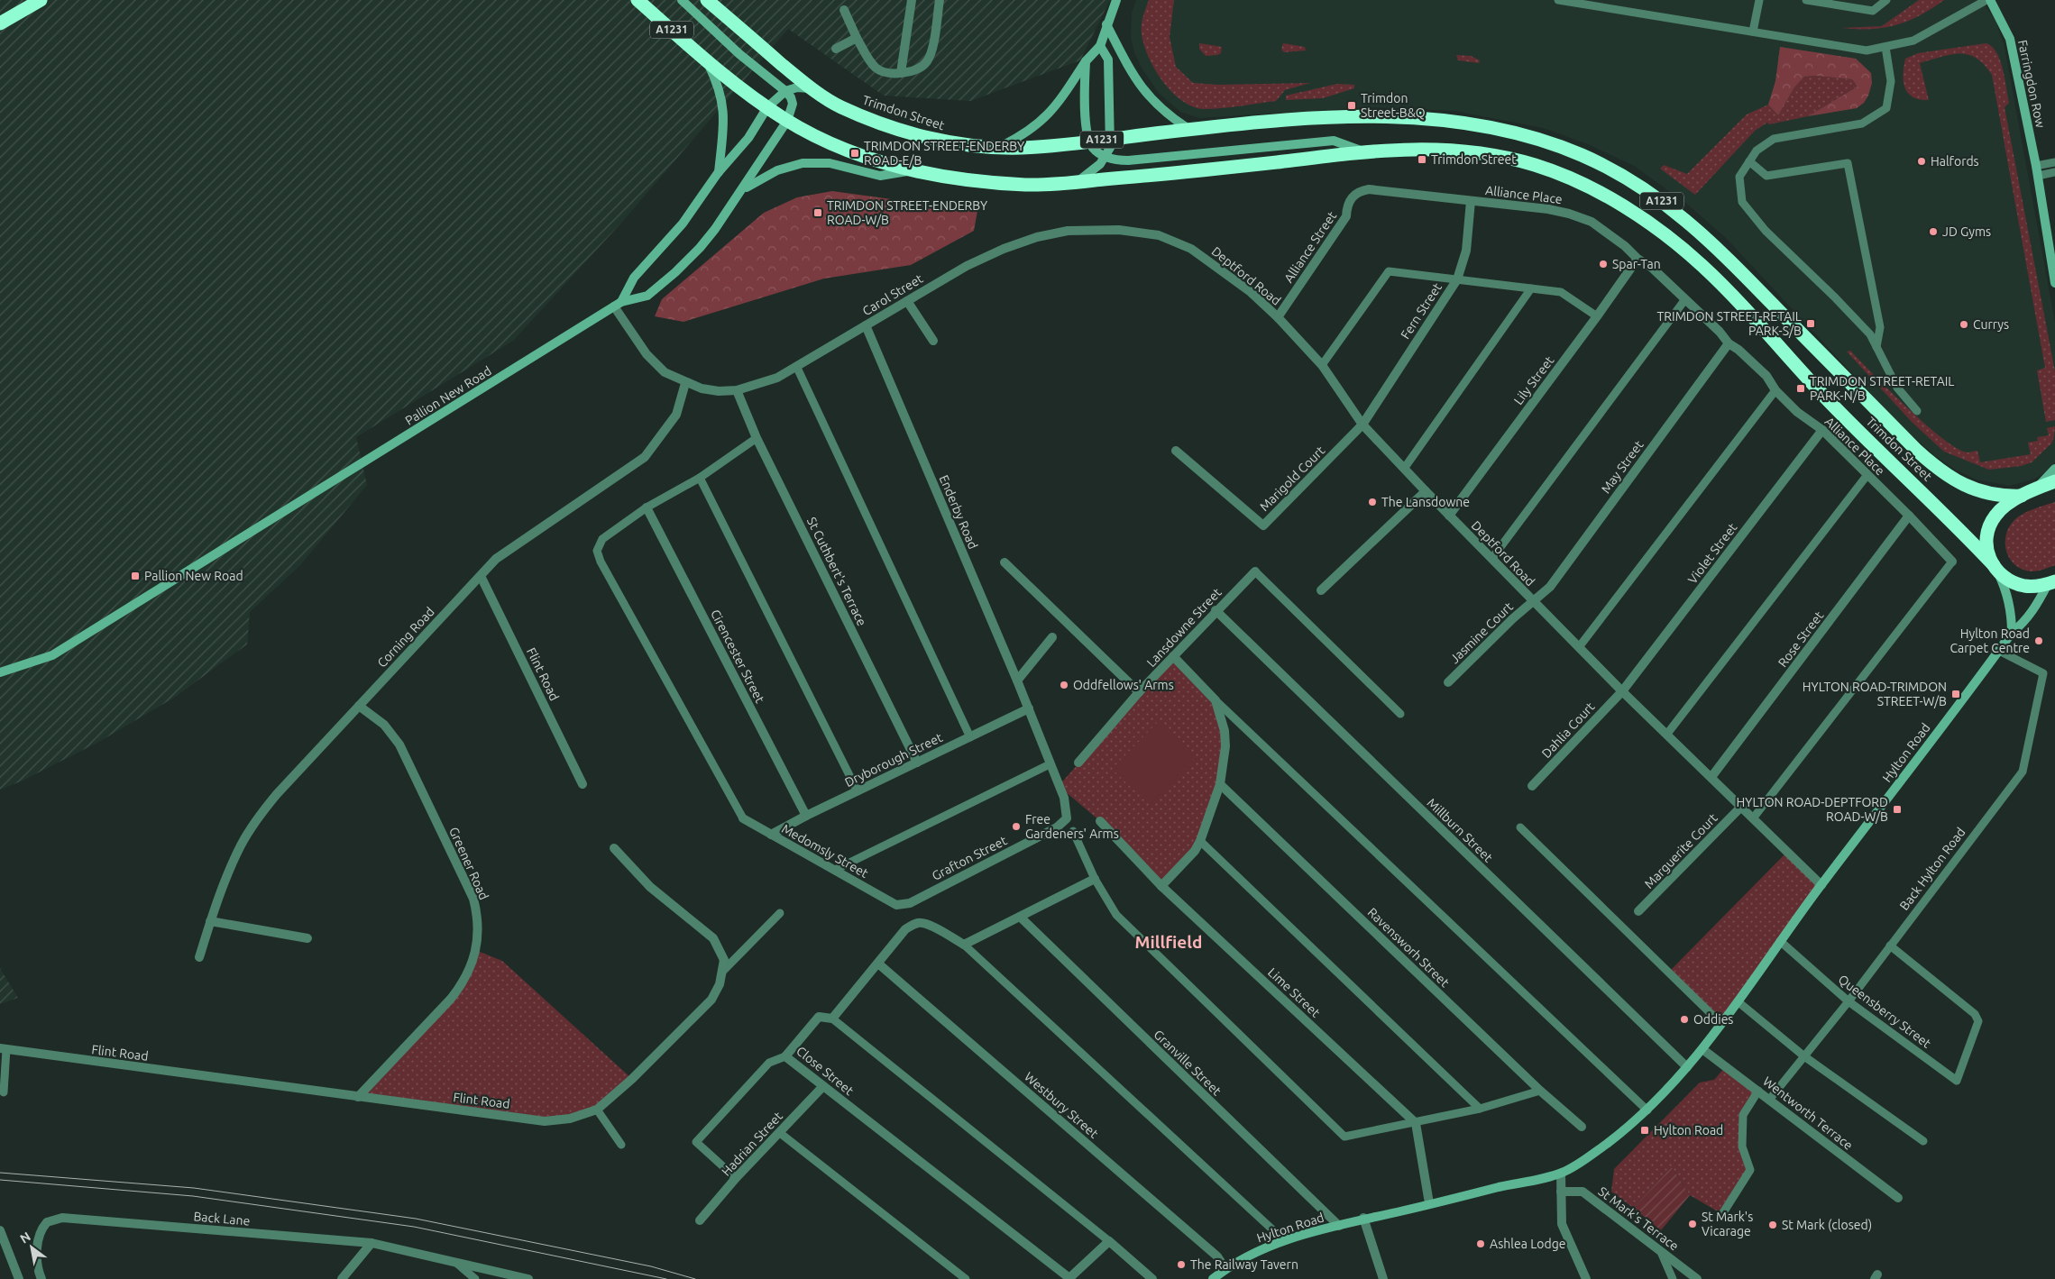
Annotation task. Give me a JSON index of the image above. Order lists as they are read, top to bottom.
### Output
{
  "streets": {
    "highway": ["A1231", "Trimdon Street"],
    "street": [
      "Farringdon Row",
      "Alliance Place",
      "Alliance Street",
      "Deptford Road",
      "Carol Street",
      "Fern Street",
      "Lily Street",
      "Pallion New Road",
      "May Street",
      "Marigold Court",
      "Enderby Road",
      "Violet Street",
      "St Cuthbert's Terrace",
      "Lansdowne Street",
      "Jasmine Court",
      "Corning Road",
      "Rose Street",
      "Cirencester Street",
      "Flint Road",
      "Dahlia Court",
      "Hylton Road",
      "Dryborough Street",
      "Millburn Street",
      "Medomsly Street",
      "Marguerite Court",
      "Grafton Street",
      "Greener Road",
      "Ravensworh Street",
      "Lime Street",
      "Granville Street",
      "Close Street",
      "Westbury Street",
      "Wentworth Terrace",
      "Hadrian Street",
      "Back Lane",
      "St Mark's Terrace"
    ],
    "lane": ["Back Hylton Road", "Queensberry Street"]
  },
  "crossings": [
    ["A1231", "Trimdon Street"],
    ["A1231", "Pallion New Road"],
    ["Trimdon Street", "Pallion New Road"],
    ["Trimdon Street", "Hylton Road"],
    ["Alliance Place", "Alliance Street"],
    ["Alliance Place", "Fern Street"],
    ["Alliance Place", "Lily Street"],
    ["Alliance Place", "May Street"],
    ["Alliance Place", "Violet Street"],
    ["Alliance Place", "Rose Street"],
    ["Alliance Street", "Deptford Road"],
    ["Deptford Road", "Carol Street"],
    ["Deptford Road", "Fern Street"],
    ["Deptford Road", "Lily Street"],
    ["Deptford Road", "May Street"],
    ["Deptford Road", "Marigold Court"],
    ["Deptford Road", "Violet Street"],
    ["Deptford Road", "Jasmine Court"],
    ["Deptford Road", "Rose Street"],
    ["Deptford Road", "Dahlia Court"],
    ["Deptford Road", "Hylton Road"],
    ["Deptford Road", "Marguerite Court"],
    ["Carol Street", "Pallion New Road"],
    ["Carol Street", "Enderby Road"],
    ["Carol Street", "St Cuthbert's Terrace"],
    ["Carol Street", "Corning Road"],
    ["Fern Street", "Marigold Court"],
    ["May Street", "Jasmine Court"],
    ["Enderby Road", "Dryborough Street"],
    ["Enderby Road", "Grafton Street"],
    ["Violet Street", "Dahlia Court"],
    ["St Cuthbert's Terrace", "Dryborough Street"],
    ["Lansdowne Street", "Millburn Street"],
    ["Corning Road", "Flint Road"],
    ["Corning Road", "Greener Road"],
    ["Cirencester Street", "Dryborough Street"],
    ["Flint Road", "Greener Road"],
    ["Hylton Road", "Millburn Street"],
    ["Hylton Road", "Back Hylton Road"],
    ["Hylton Road", "Queensberry Street"],
    ["Hylton Road", "Granville Street"],
    ["Hylton Road", "Westbury Street"],
    ["Hylton Road", "Wentworth Terrace"],
    ["Dryborough Street", "Medomsly Street"],
    ["Dryborough Street", "Grafton Street"],
    ["Medomsly Street", "Grafton Street"],
    ["Back Hylton Road", "Queensberry Street"],
    ["Back Hylton Road", "Wentworth Terrace"],
    ["Close Street", "Hadrian Street"]
  ],
  "districts": ["Millfield"],
  "places": {
    "transit": [
      "Trimdon Street-B&Q",
      "TRIMDON STREET-ENDERBY ROAD-E/B",
      "Trimdon Street",
      "TRIMDON STREET-ENDERBY ROAD-W/B",
      "TRIMDON STREET-RETAIL PARK-S/B",
      "TRIMDON STREET-RETAIL PARK-N/B",
      "Pallion New Road",
      "HYLTON ROAD-TRIMDON STREET-W/B",
      "HYLTON ROAD-DEPTFORD ROAD-W/B",
      "Hylton Road"
    ],
    "other": [
      "Halfords",
      "JD Gyms",
      "Spar-Tan",
      "Currys",
      "The Lansdowne",
      "Hylton Road Carpet Centre",
      "Oddfellows' Arms",
      "Free Gardeners' Arms",
      "Oddies",
      "St Mark's Vicarage",
      "St Mark (closed)",
      "Ashlea Lodge",
      "The Railway Tavern"
    ]
  },
  "north": "top left"
}
